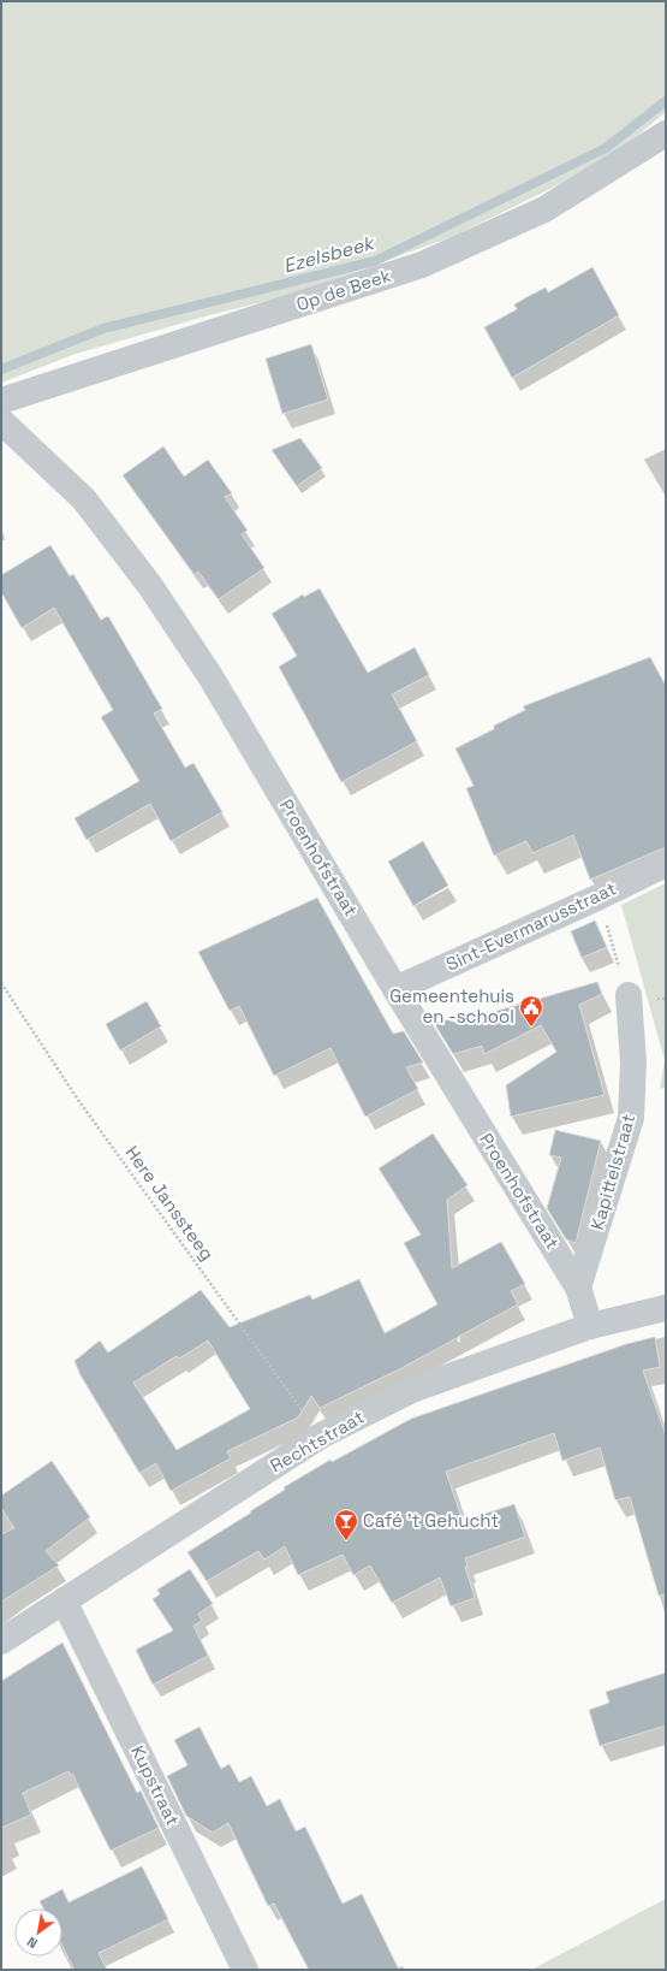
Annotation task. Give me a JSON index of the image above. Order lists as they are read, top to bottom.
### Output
{
  "streets": {
    "street": [
      "Op de Beek",
      "Proenhofstraat",
      "Sint-Evermarusstraat",
      "Kapittelstraat",
      "Rechtstraat",
      "Kupstraat"
    ],
    "path": ["Here Janssteeg"]
  },
  "crossings": [
    ["Proenhofstraat", "Sint-Evermarusstraat"],
    ["Proenhofstraat", "Kapittelstraat"],
    ["Proenhofstraat", "Rechtstraat"],
    ["Here Janssteeg", "Rechtstraat"],
    ["Rechtstraat", "Kupstraat"]
  ],
  "water": ["Ezelsbeek"],
  "places": {
    "public building": ["Gemeentehuis en -school"],
    "bar": ["Café 't Gehucht"]
  },
  "north": "bottom left"
}
